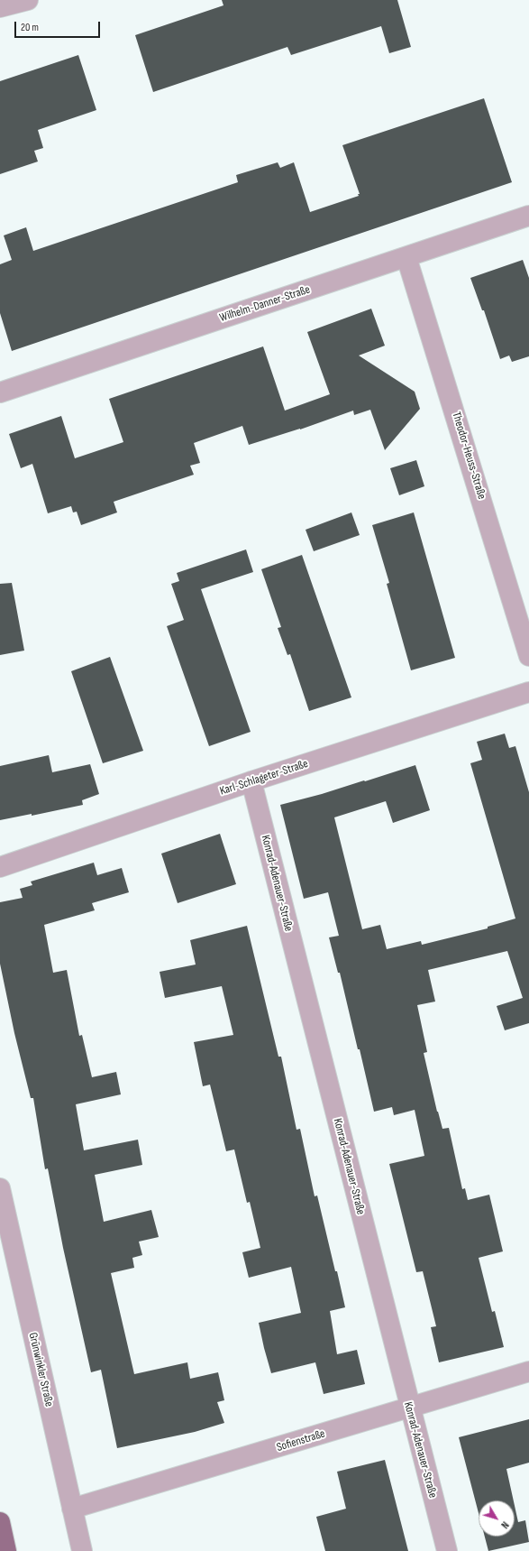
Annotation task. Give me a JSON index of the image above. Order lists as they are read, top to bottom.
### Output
{
  "streets": {
    "street": [
      "Wilhelm-Danner-Straße",
      "Theodor-Heuss-Straße",
      "Karl-Schlageter-Straße",
      "Konrad-Adenauer-Straße",
      "Grünwinkler Straße",
      "Sofienstraße"
    ]
  },
  "crossings": [
    ["Wilhelm-Danner-Straße", "Theodor-Heuss-Straße"],
    ["Karl-Schlageter-Straße", "Konrad-Adenauer-Straße"],
    ["Konrad-Adenauer-Straße", "Sofienstraße"],
    ["Grünwinkler Straße", "Sofienstraße"]
  ],
  "scale_bar": "20 m",
  "north": "bottom right"
}
